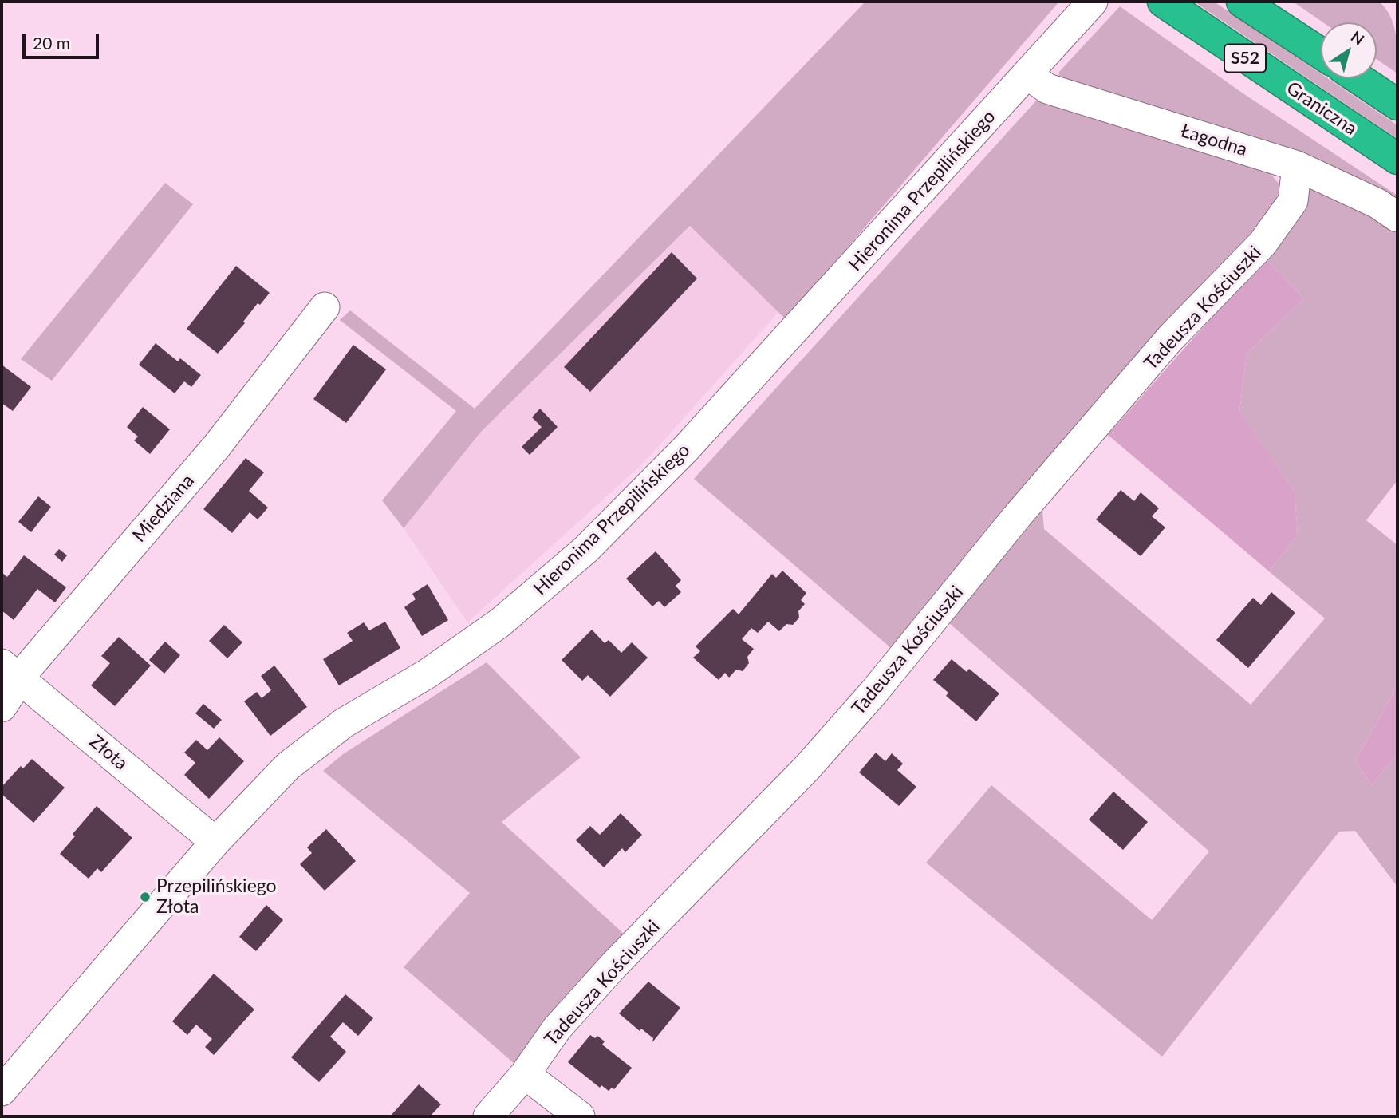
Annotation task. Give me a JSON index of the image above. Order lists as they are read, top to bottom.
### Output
{
  "streets": {
    "highway": ["S52", "Graniczna"],
    "street": [
      "Łagodna",
      "Hieronima Przepilińskiego",
      "Tadeusza Kościuszki",
      "Miedziana",
      "Złota"
    ]
  },
  "crossings": [
    ["Łagodna", "Hieronima Przepilińskiego"],
    ["Łagodna", "Tadeusza Kościuszki"],
    ["Hieronima Przepilińskiego", "Złota"],
    ["Miedziana", "Złota"]
  ],
  "places": ["Przepilińskiego Złota"],
  "scale_bar": "20 m",
  "north": "top right"
}
